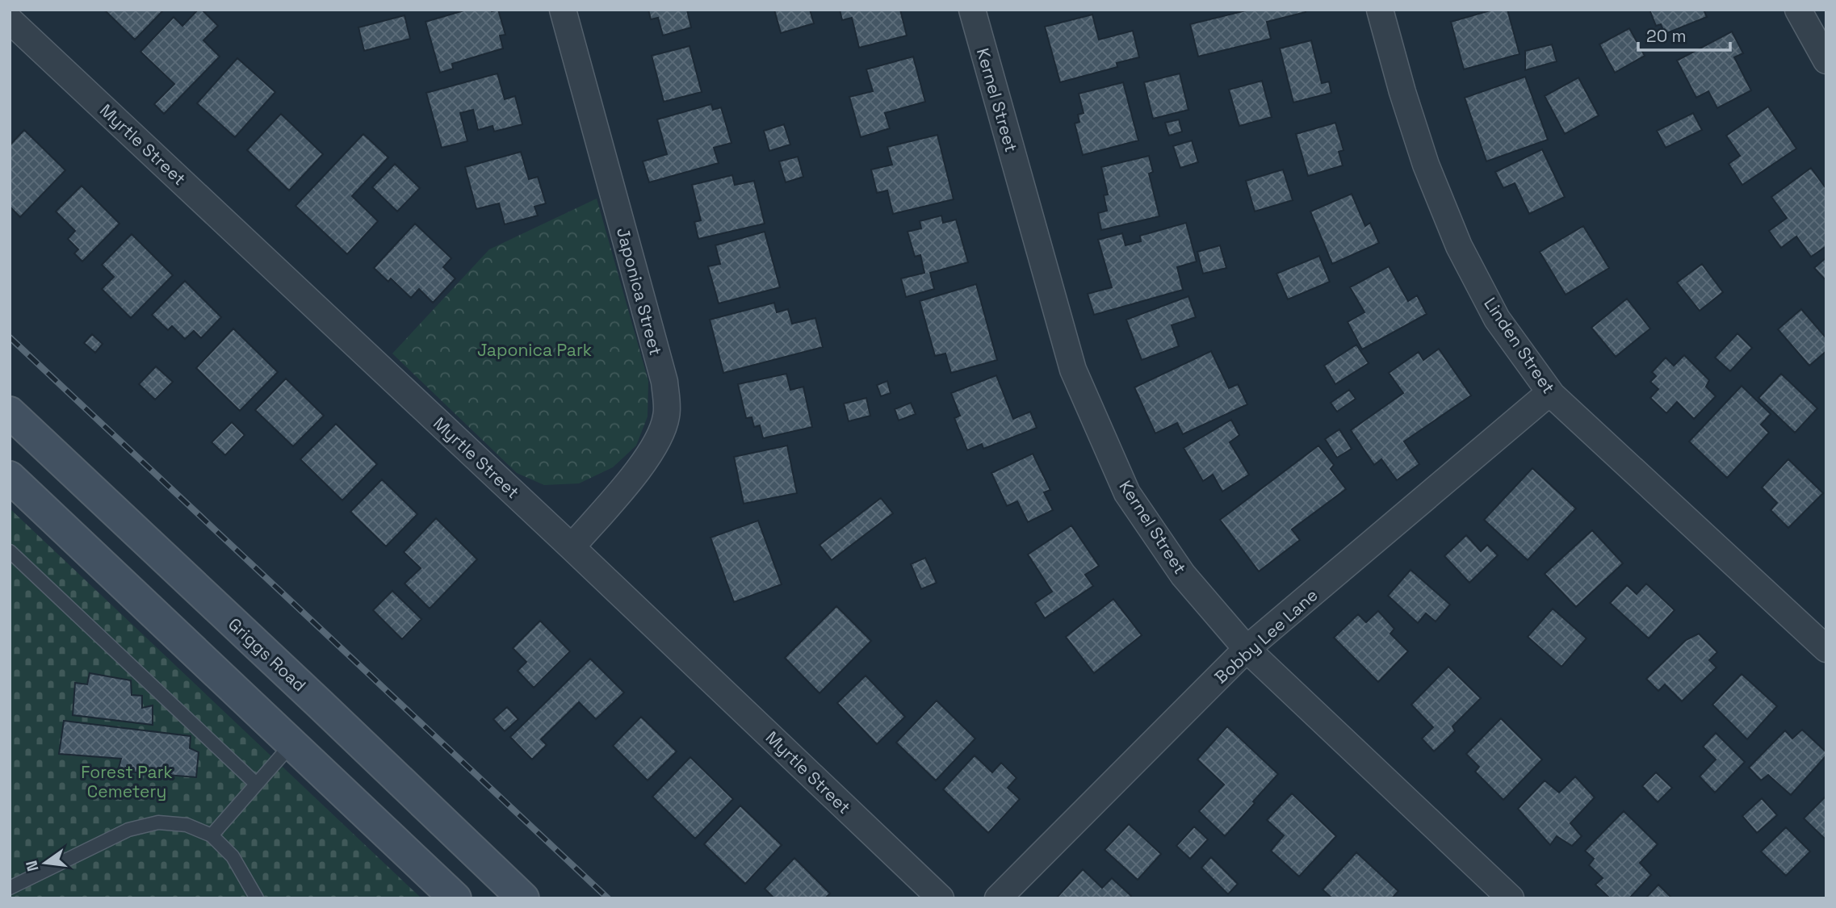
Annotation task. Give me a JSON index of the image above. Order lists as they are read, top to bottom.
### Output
{
  "streets": {
    "main road": ["Griggs Road"],
    "street": [
      "Kernel Street",
      "Myrtle Street",
      "Japonica Street",
      "Linden Street",
      "Bobby Lee Lane"
    ]
  },
  "crossings": [
    ["Kernel Street", "Bobby Lee Lane"],
    ["Myrtle Street", "Japonica Street"],
    ["Linden Street", "Bobby Lee Lane"]
  ],
  "parks": ["Japonica Park", "Forest Park Cemetery"],
  "scale_bar": "20 m",
  "north": "left"
}
